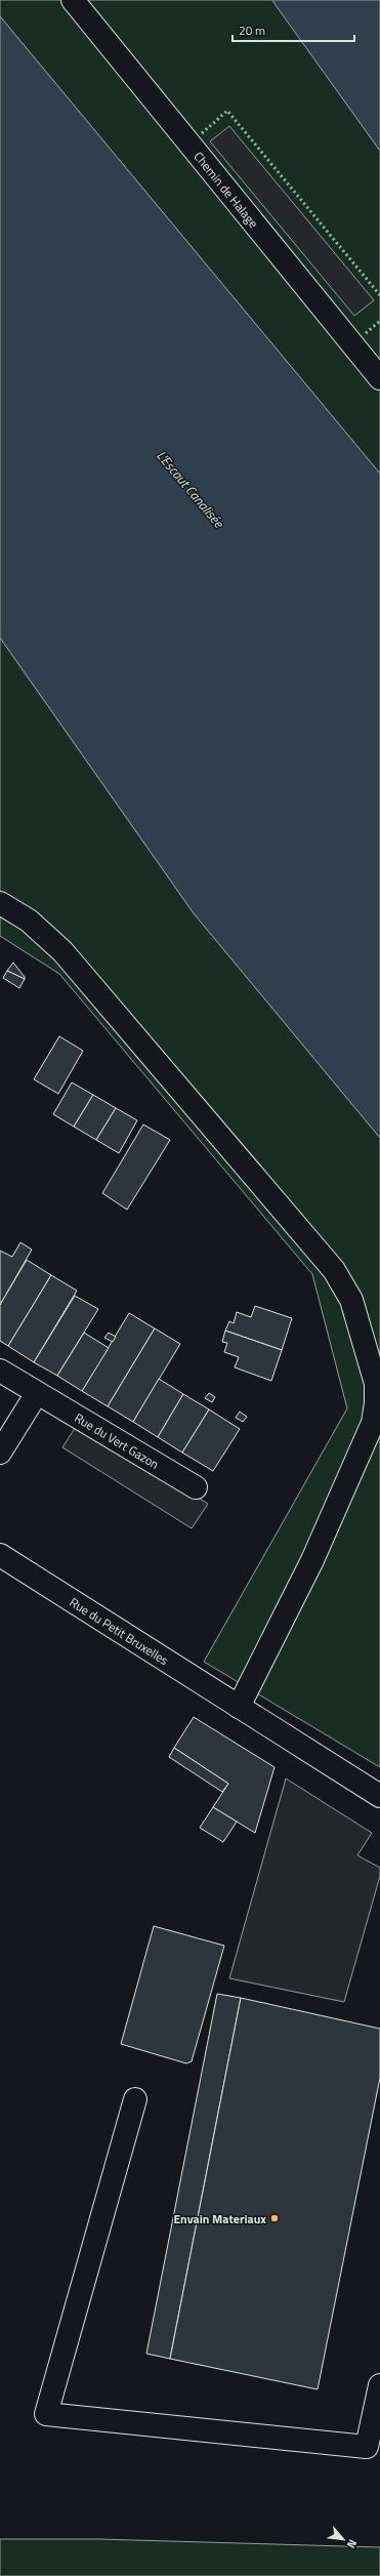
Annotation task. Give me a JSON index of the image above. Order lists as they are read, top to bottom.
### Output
{
  "streets": {
    "street": ["Chemin de Halage", "Rue du Vert Gazon", "Rue du Petit Bruxelles"]
  },
  "water": ["L'Escaut Canalisée"],
  "places": ["Envain Materiaux"],
  "scale_bar": "20 m",
  "north": "bottom right"
}
